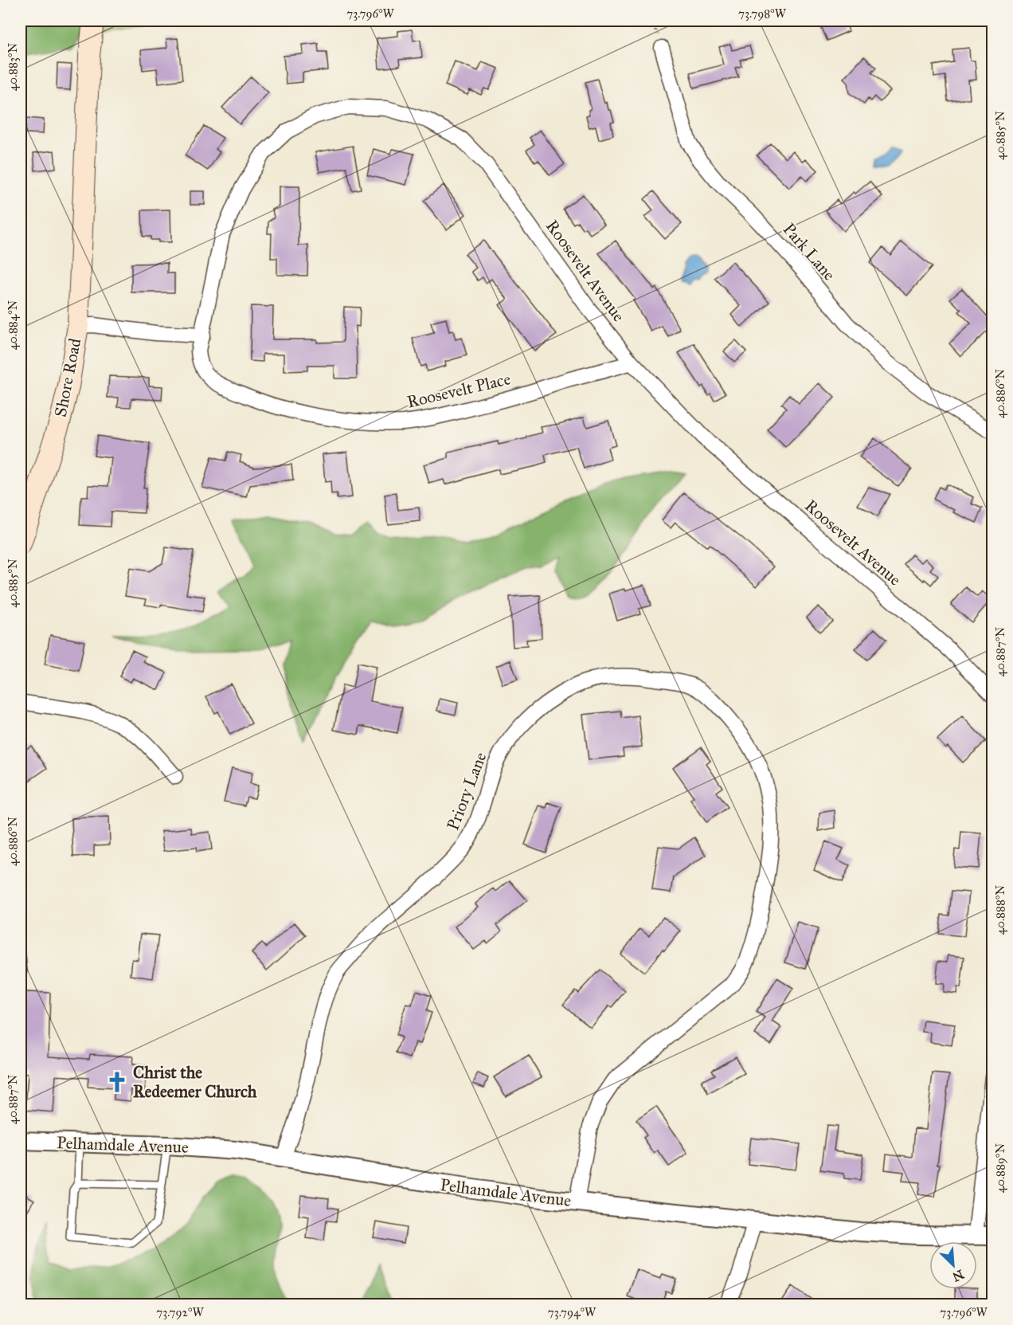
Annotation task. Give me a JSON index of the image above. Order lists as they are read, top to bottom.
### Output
{
  "streets": {
    "main road": ["Shore Road"],
    "street": [
      "Park Lane",
      "Roosevelt Avenue",
      "Roosevelt Place",
      "Priory Lane",
      "Pelhamdale Avenue"
    ]
  },
  "crossings": [
    ["Roosevelt Avenue", "Roosevelt Place"],
    ["Priory Lane", "Pelhamdale Avenue"]
  ],
  "places": {
    "church": ["Christ the Redeemer Church"]
  },
  "north": "bottom right",
  "coordinates": [
    "73.796°W",
    "73.798°W",
    "40.883°N",
    "40.885°N",
    "40.884°N",
    "40.886°N",
    "40.887°N",
    "40.888°N",
    "40.889°N",
    "73.792°W",
    "73.794°W"
  ]
}
